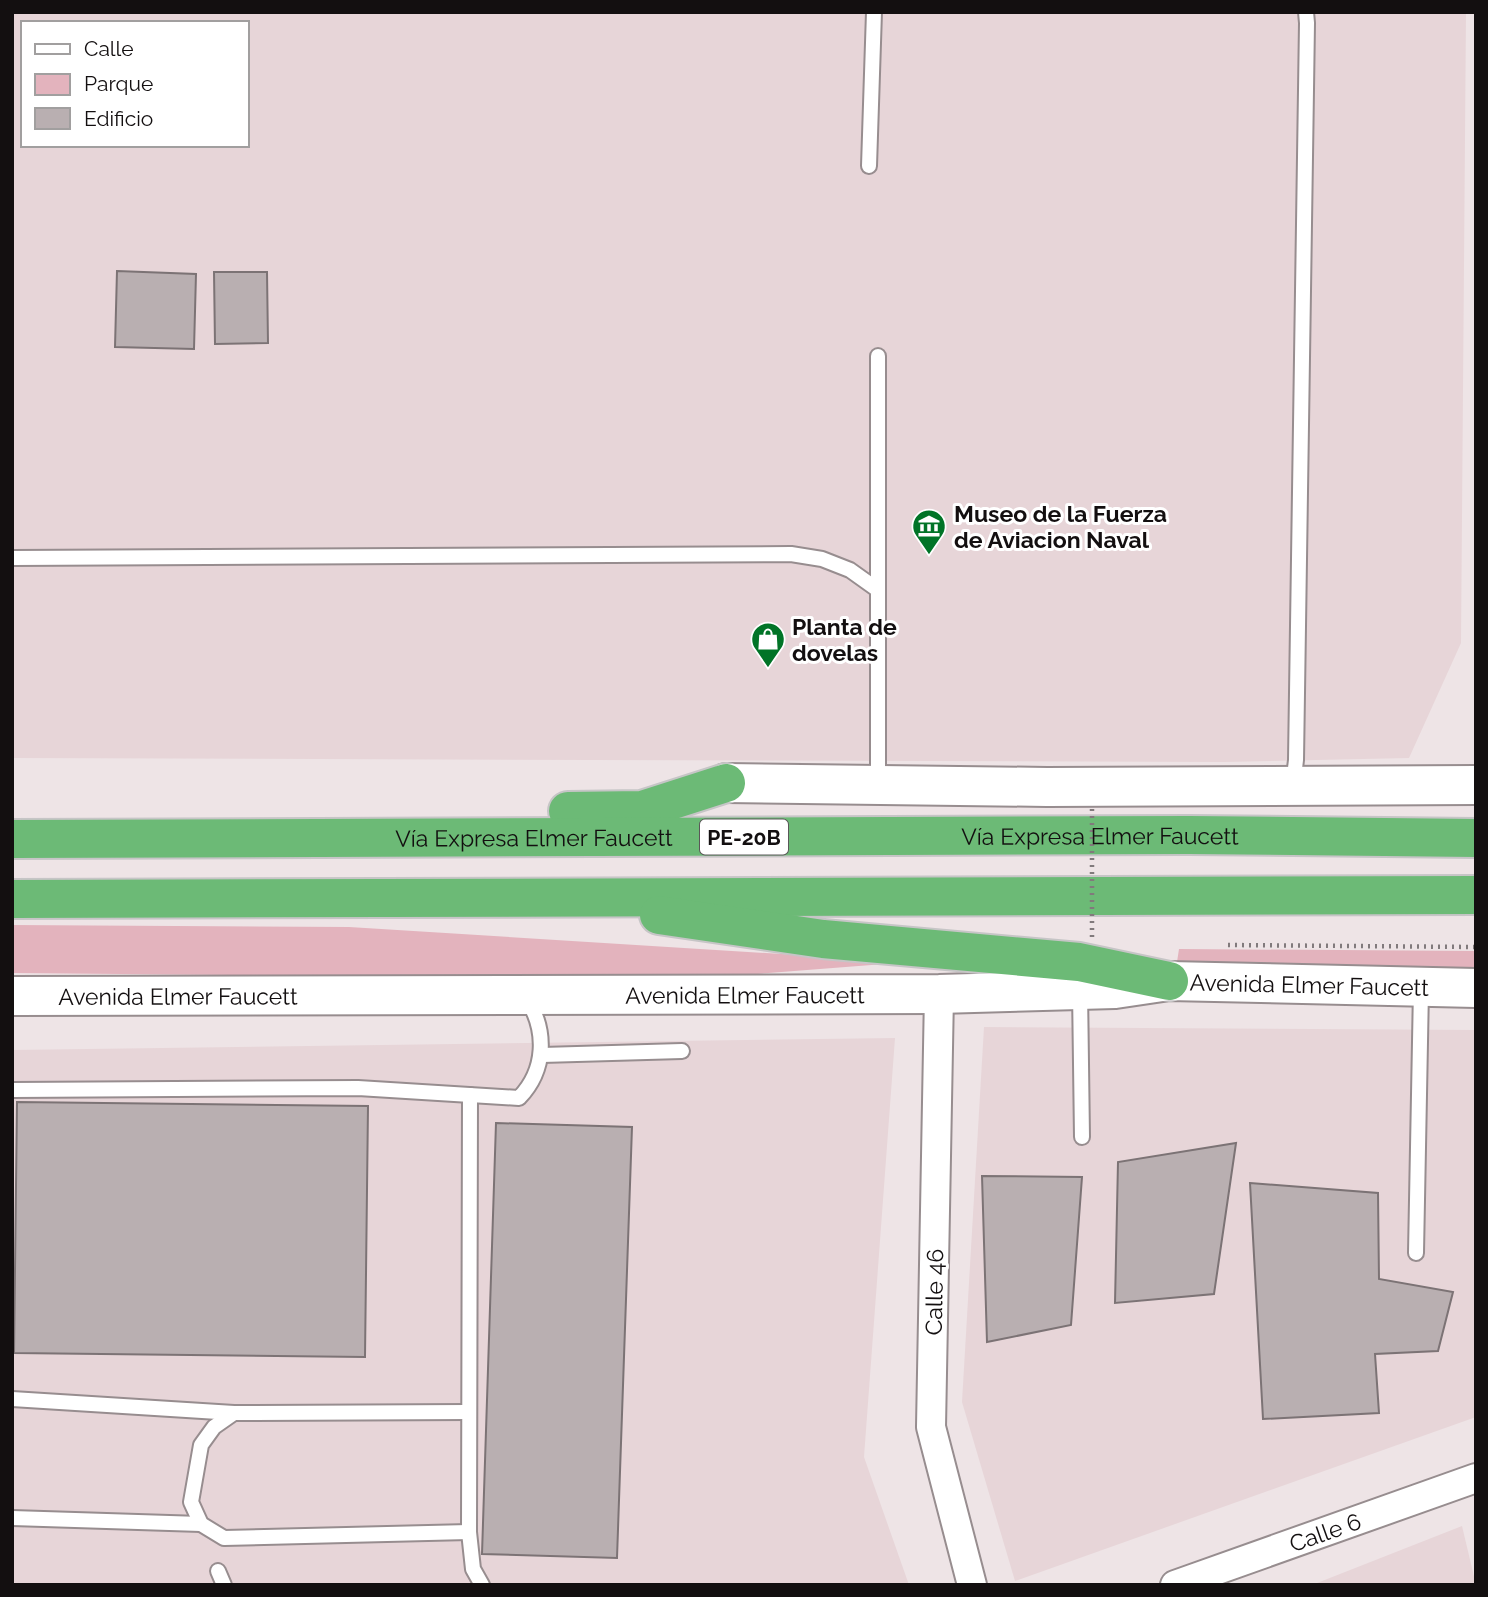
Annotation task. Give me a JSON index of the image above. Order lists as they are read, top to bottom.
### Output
{
  "streets": {
    "highway": ["Vía Expresa Elmer Faucett", "PE-20B"],
    "main road": ["Avenida Elmer Faucett"],
    "street": ["Calle 46", "Calle 6"]
  },
  "crossings": [
    ["Avenida Elmer Faucett", "Calle 46"]
  ],
  "places": {
    "museum": ["Museo de la Fuerza de Aviacion Naval"],
    "shop": ["Planta de dovelas"]
  },
  "legend": ["Calle", "Parque", "Edificio"]
}
